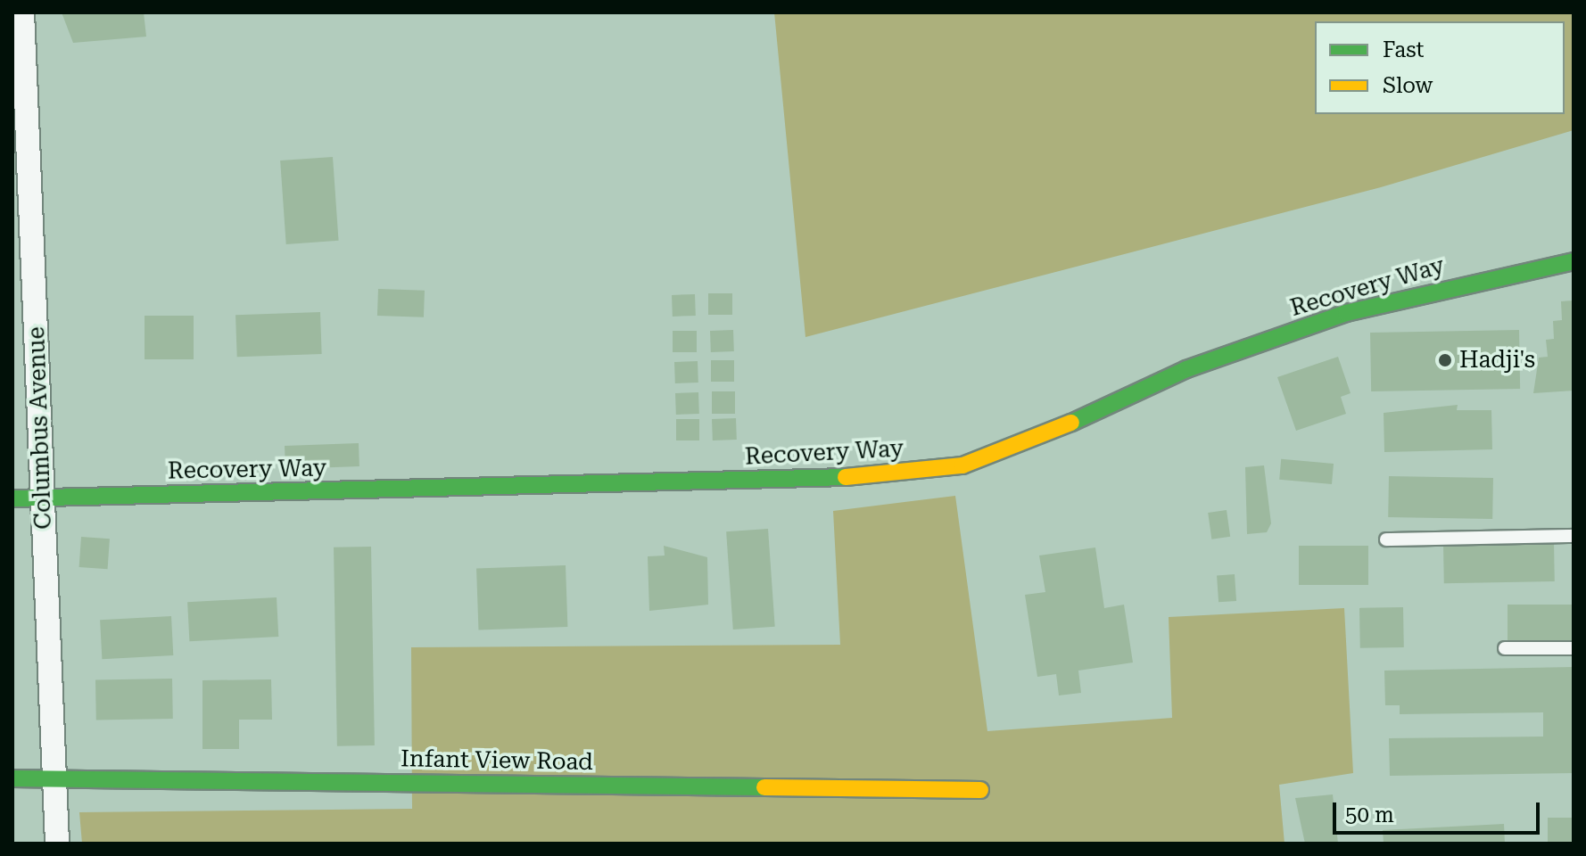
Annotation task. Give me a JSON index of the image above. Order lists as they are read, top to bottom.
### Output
{
  "streets": {
    "street": ["Recovery Way", "Columbus Avenue", "Infant View Road"]
  },
  "crossings": [
    ["Recovery Way", "Columbus Avenue"],
    ["Columbus Avenue", "Infant View Road"]
  ],
  "places": ["Hadji's"],
  "legend": ["Fast", "Slow"],
  "scale_bar": "50 m"
}
